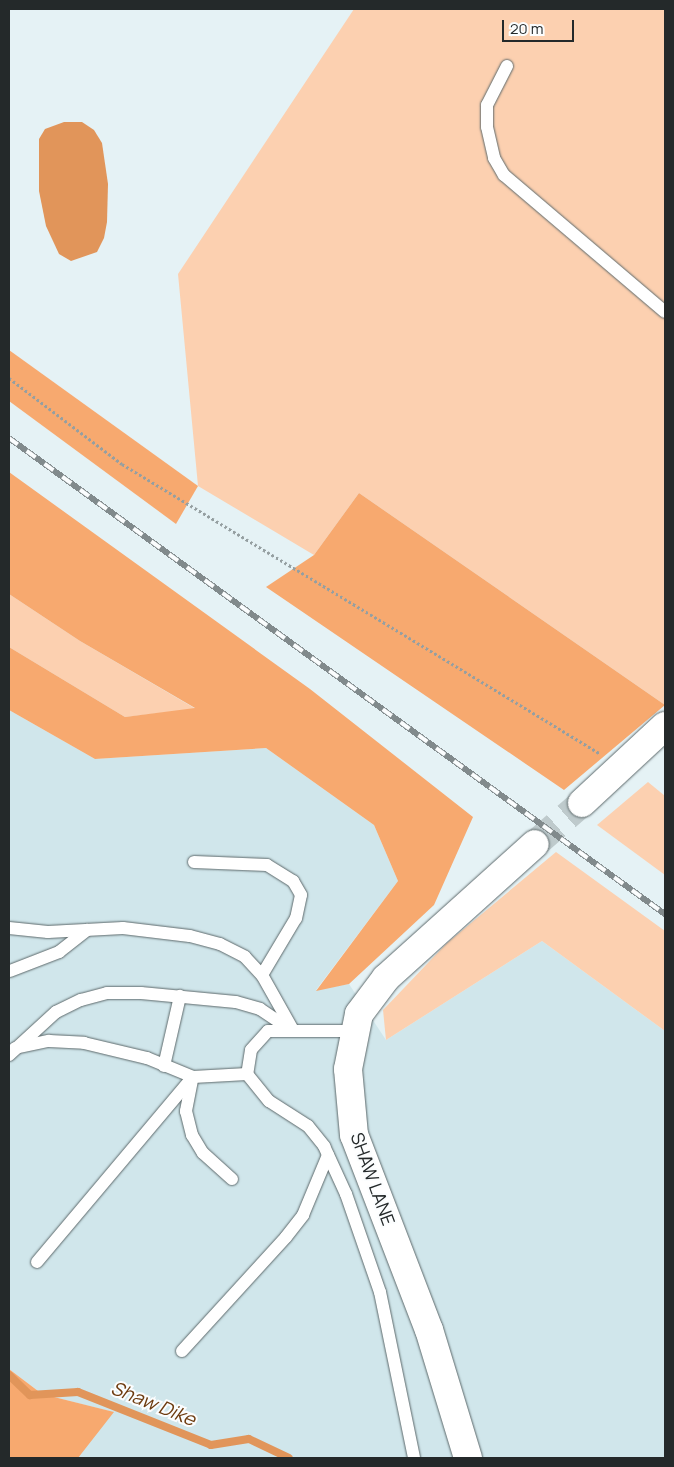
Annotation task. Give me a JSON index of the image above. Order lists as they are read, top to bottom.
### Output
{
  "streets": {
    "street": ["SHAW LANE"]
  },
  "water": ["Shaw Dike"],
  "scale_bar": "20 m"
}
